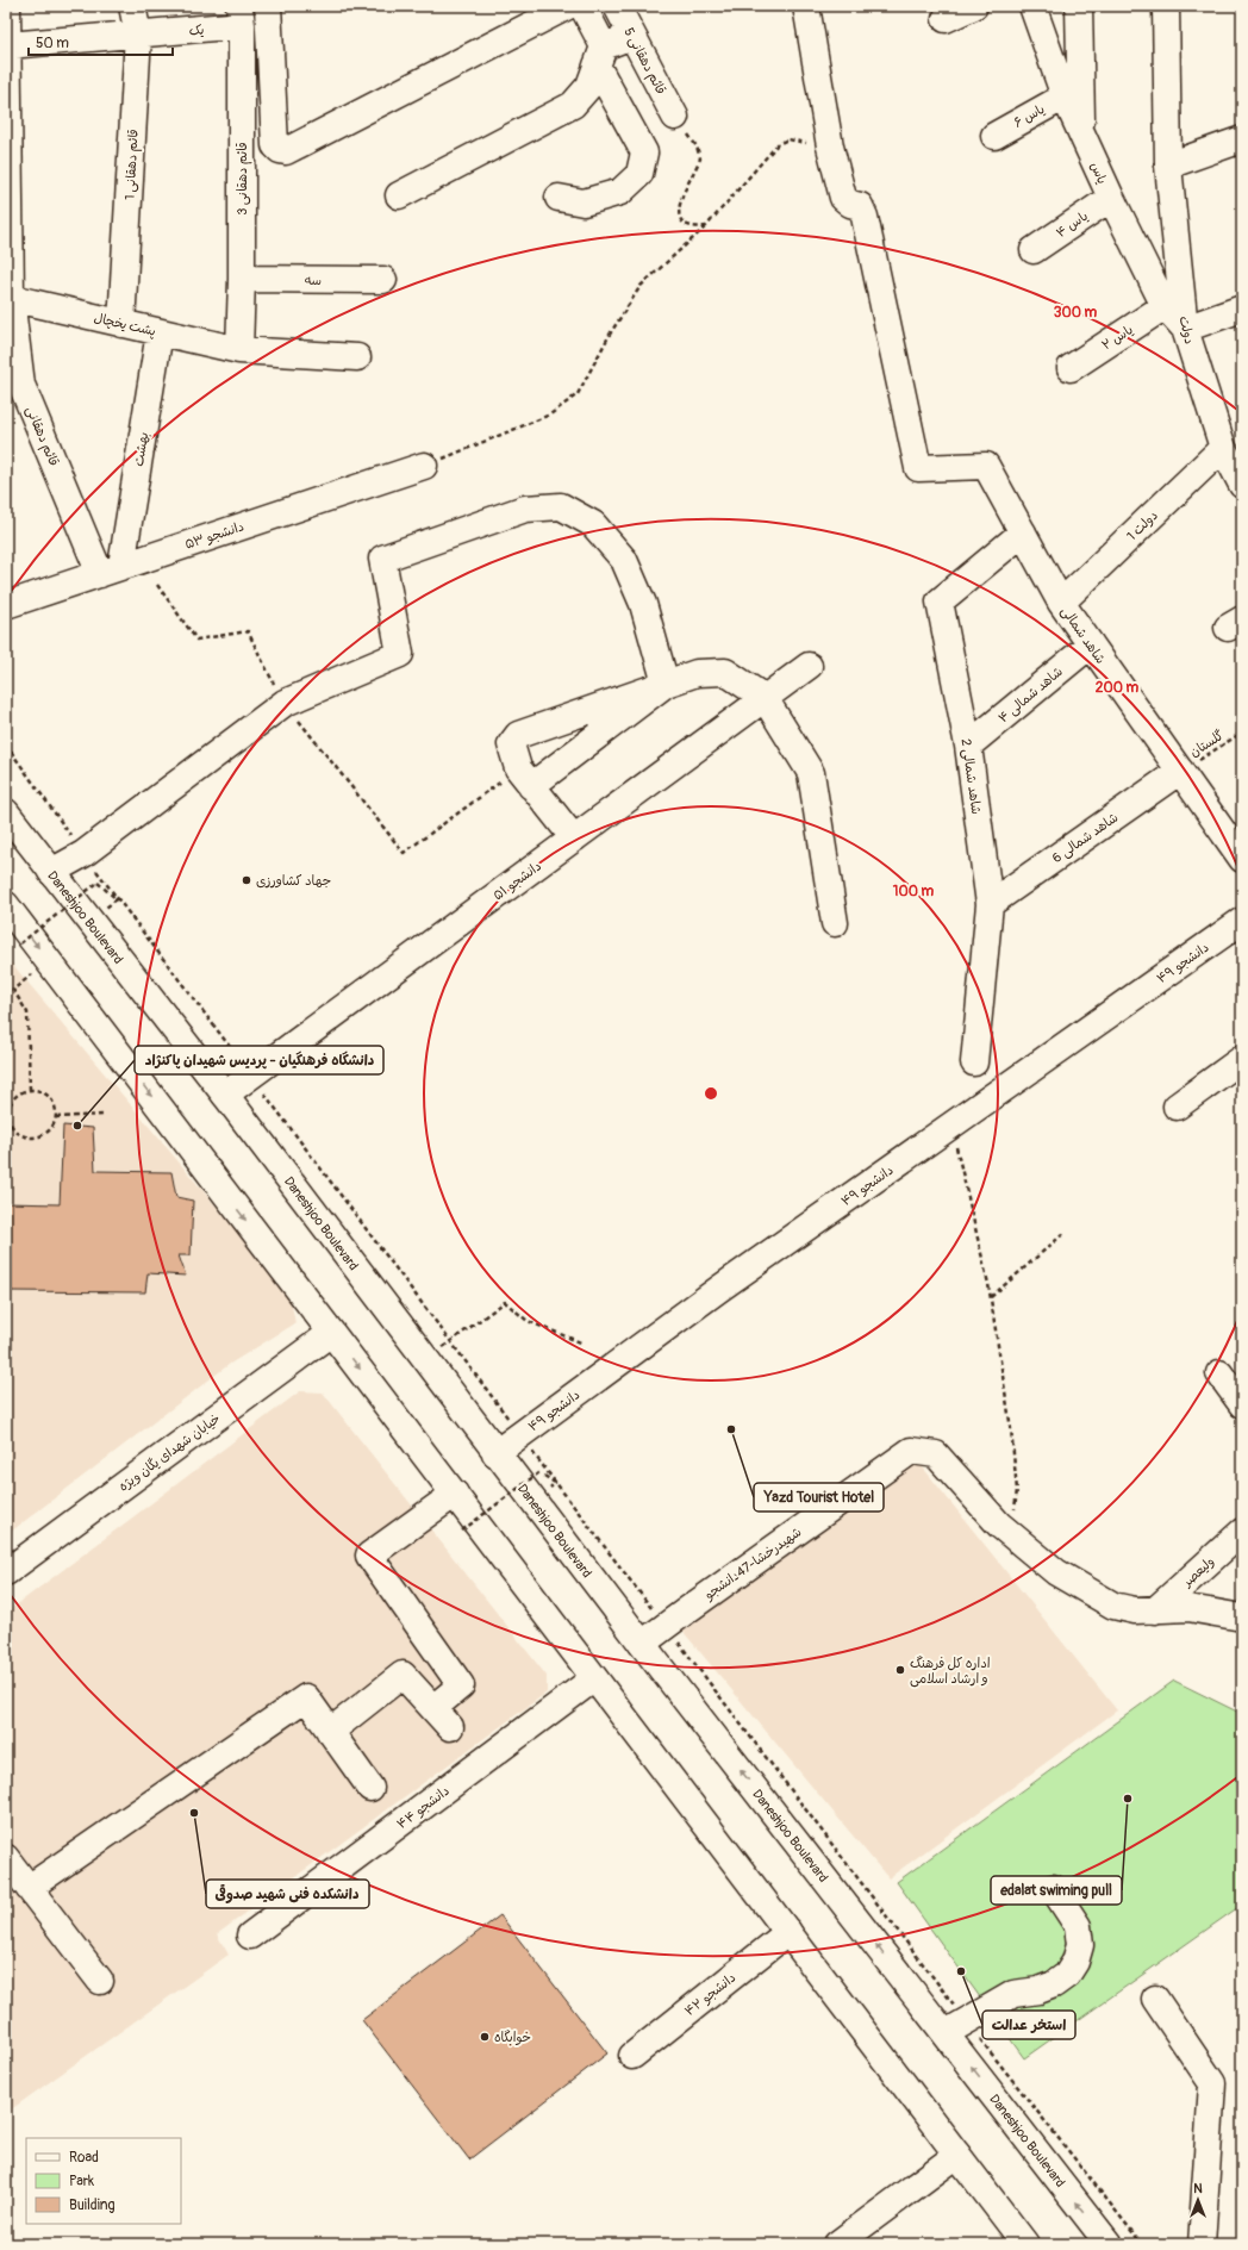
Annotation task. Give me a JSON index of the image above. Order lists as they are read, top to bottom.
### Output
{
  "streets": {
    "street": [
      "یک",
      "قائم دهقانی 5",
      "یاس ۶",
      "قائم دهقانی 1",
      "یاس",
      "قائم دهقانی 3",
      "یاس ۴",
      "سه",
      "پشت یخچال",
      "دولت",
      "یاس ۲",
      "قائم دهقانی",
      "بهشت",
      "دولت 1",
      "دانشجو ۵۳",
      "شاهد شمالی",
      "شاهد شمالی ۴",
      "شاهد شمالی 2",
      "شاهد شمالی 6",
      "دانشجو ۵۱",
      "Daneshjoo Boulevard",
      "دانشجو ۴۹",
      "خیابان شهدای یگان ویژه",
      "شهیدرخشا-47دانشجو",
      "ولیعصر",
      "دانشجو ۴۴",
      "دانشجو ۴۲"
    ],
    "path": ["گلستان"]
  },
  "crossings": [
    ["یک", "قائم دهقانی 1"],
    ["یک", "قائم دهقانی 3"],
    ["یک", "قائم دهقانی"],
    ["یاس ۶", "یاس"],
    ["قائم دهقانی 1", "پشت یخچال"],
    ["یاس", "یاس ۴"],
    ["یاس", "دولت"],
    ["یاس", "یاس ۲"],
    ["قائم دهقانی 3", "سه"],
    ["قائم دهقانی 3", "پشت یخچال"],
    ["پشت یخچال", "قائم دهقانی"],
    ["پشت یخچال", "بهشت"],
    ["دولت", "دولت 1"],
    ["قائم دهقانی", "بهشت"],
    ["قائم دهقانی", "دانشجو ۵۳"],
    ["بهشت", "دانشجو ۵۳"],
    ["دولت 1", "شاهد شمالی"],
    ["شاهد شمالی", "شاهد شمالی ۴"],
    ["شاهد شمالی", "گلستان"],
    ["شاهد شمالی", "شاهد شمالی 2"],
    ["شاهد شمالی", "شاهد شمالی 6"],
    ["شاهد شمالی ۴", "شاهد شمالی 2"],
    ["گلستان", "شاهد شمالی 6"],
    ["شاهد شمالی 2", "شاهد شمالی 6"],
    ["دانشجو ۵۱", "Daneshjoo Boulevard"],
    ["Daneshjoo Boulevard", "دانشجو ۴۹"],
    ["Daneshjoo Boulevard", "شهیدرخشا-47دانشجو"]
  ],
  "places": [
    "جهاد کشاورزی",
    "دانشگاه فرهنگیان - پردیس شهیدان پاکنژاد",
    "Yazd Tourist Hotel",
    "اداره کل فرهنگ و ارشاد اسلامی",
    "edalat swiming pull",
    "دانشکده فنی شهید صدوقی",
    "استخر عدالت",
    "خوابگاه"
  ],
  "legend": ["Road", "Park", "Building"],
  "scale_bar": "50 m",
  "north": "top",
  "rings": ["300 m", "200 m", "100 m"]
}
